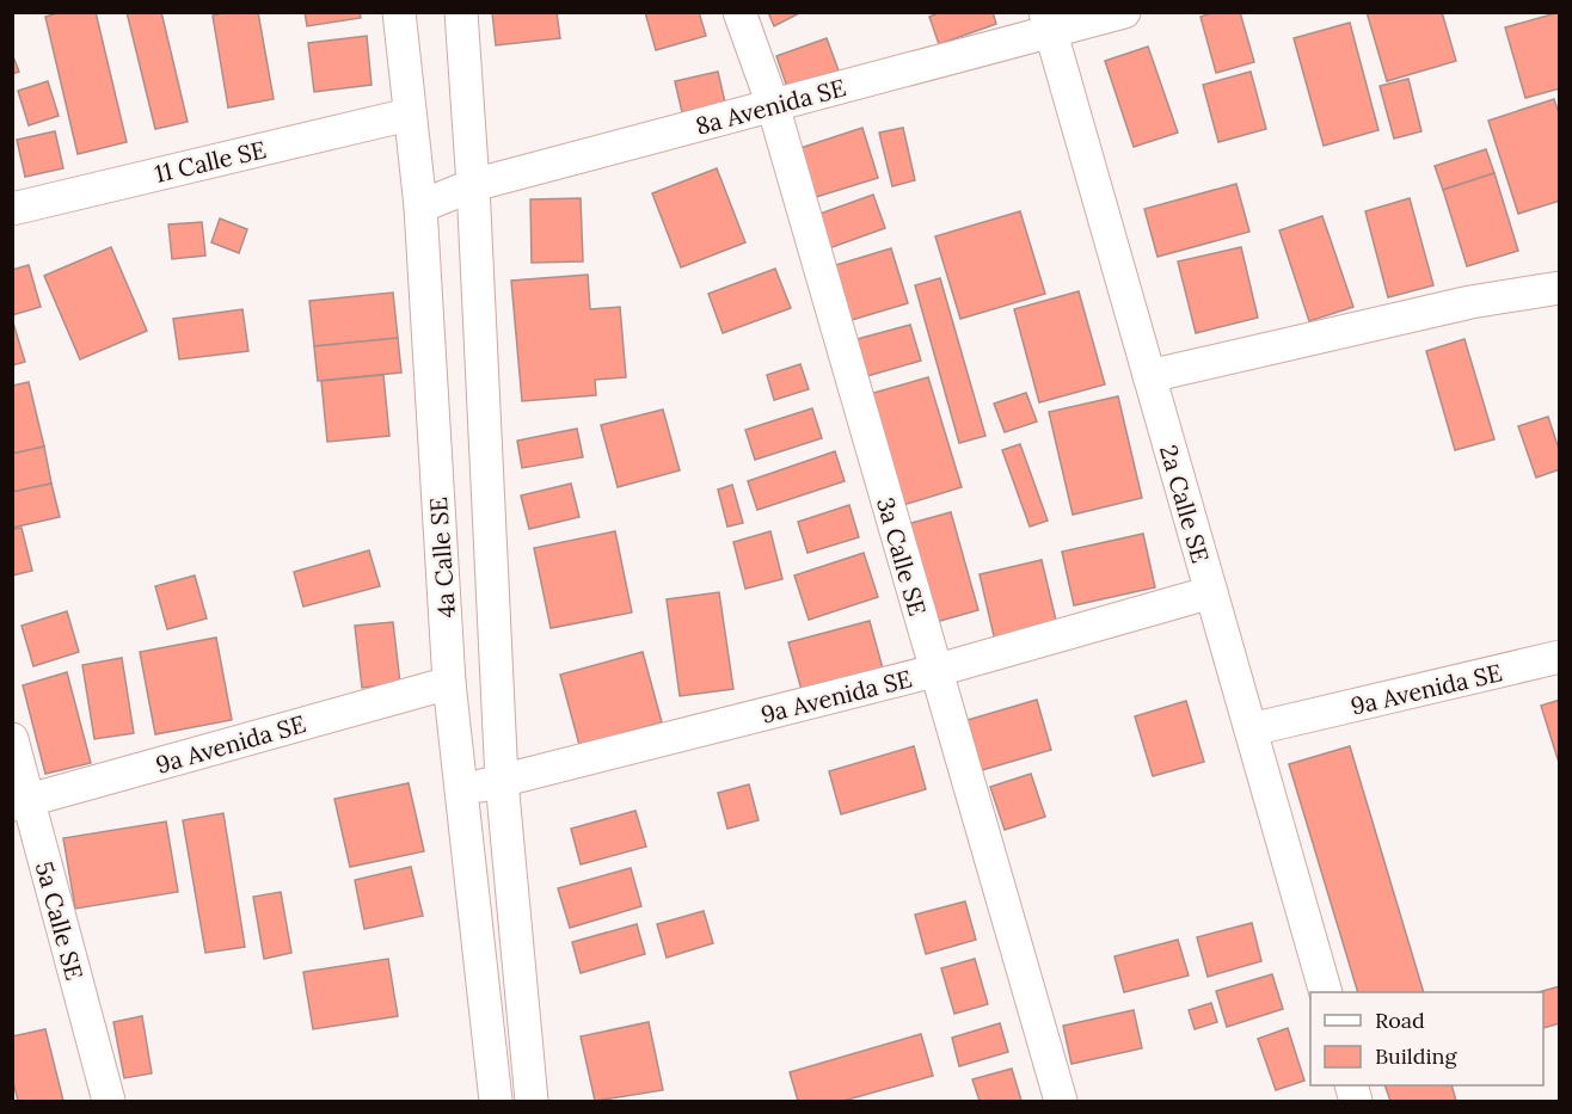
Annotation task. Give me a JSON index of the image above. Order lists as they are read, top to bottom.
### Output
{
  "streets": {
    "street": [
      "8a Avenida SE",
      "11 Calle SE",
      "2a Calle SE",
      "3a Calle SE",
      "4a Calle SE",
      "9a Avenida SE",
      "5a Calle SE"
    ]
  },
  "crossings": [
    ["8a Avenida SE", "2a Calle SE"],
    ["8a Avenida SE", "3a Calle SE"],
    ["8a Avenida SE", "4a Calle SE"],
    ["11 Calle SE", "4a Calle SE"],
    ["2a Calle SE", "9a Avenida SE"],
    ["3a Calle SE", "9a Avenida SE"],
    ["4a Calle SE", "9a Avenida SE"],
    ["9a Avenida SE", "5a Calle SE"]
  ],
  "legend": ["Road", "Building"]
}
